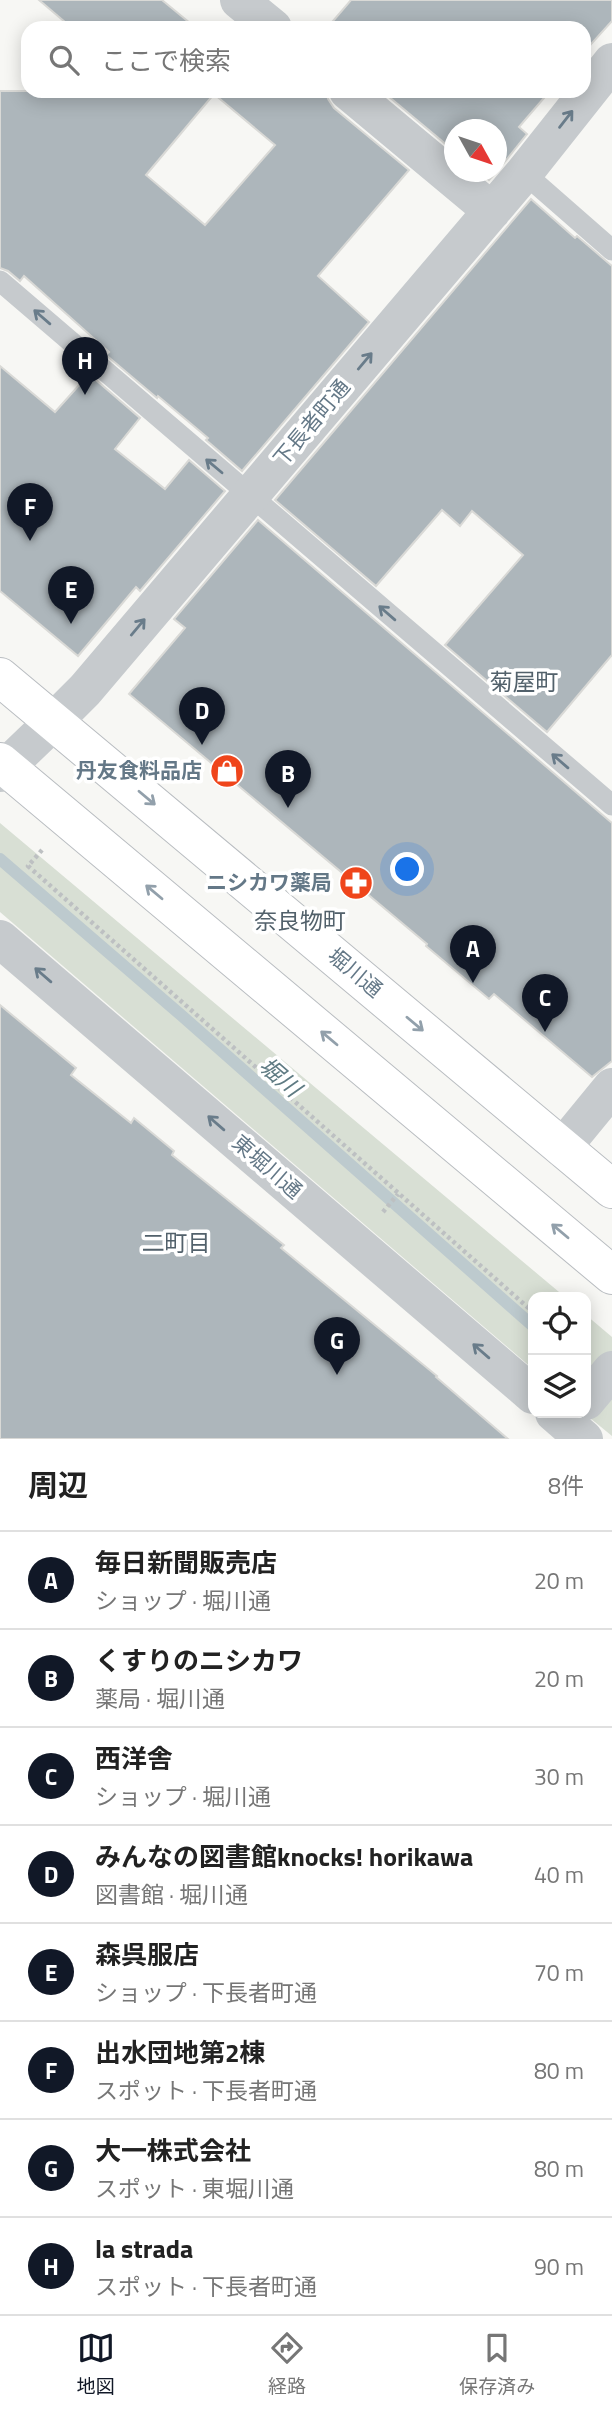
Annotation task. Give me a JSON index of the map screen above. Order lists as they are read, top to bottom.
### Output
{
  "streets": {
    "main road": ["堀川通"],
    "street": ["下長者町通", "東堀川通"]
  },
  "crossings": [
    ["下長者町通", "堀川通"]
  ],
  "one_way": ["下長者町通", "東堀川通"],
  "districts": ["菊屋町", "奈良物町", "二町目"],
  "water": ["堀川"],
  "places": {
    "shop": ["丹友食料品店"],
    "pharmacy": ["ニシカワ薬局"]
  },
  "north": "bottom right",
  "page": {
    "search": "ここで検索",
    "pins": [
      "H",
      "F",
      "E",
      "D",
      "B",
      "A",
      "C",
      "G"
    ],
    "heading": ["周辺", "8件"],
    "list": [
      {
        "mark": "A",
        "name": "毎日新聞販売店",
        "note": "ショップ · 堀川通",
        "value": "20 m"
      },
      {
        "mark": "B",
        "name": "くすりのニシカワ",
        "note": "薬局 · 堀川通",
        "value": "20 m"
      },
      {
        "mark": "C",
        "name": "西洋舎",
        "note": "ショップ · 堀川通",
        "value": "30 m"
      },
      {
        "mark": "D",
        "name": "みんなの図書館knocks! horikawa",
        "note": "図書館 · 堀川通",
        "value": "40 m"
      },
      {
        "mark": "E",
        "name": "森呉服店",
        "note": "ショップ · 下長者町通",
        "value": "70 m"
      },
      {
        "mark": "F",
        "name": "出水団地第2棟",
        "note": "スポット · 下長者町通",
        "value": "80 m"
      },
      {
        "mark": "G",
        "name": "大一株式会社",
        "note": "スポット · 東堀川通",
        "value": "80 m"
      },
      {
        "mark": "H",
        "name": "la strada",
        "note": "スポット · 下長者町通",
        "value": "90 m"
      }
    ],
    "nav": ["地図", "経路", "保存済み"]
  }
}
